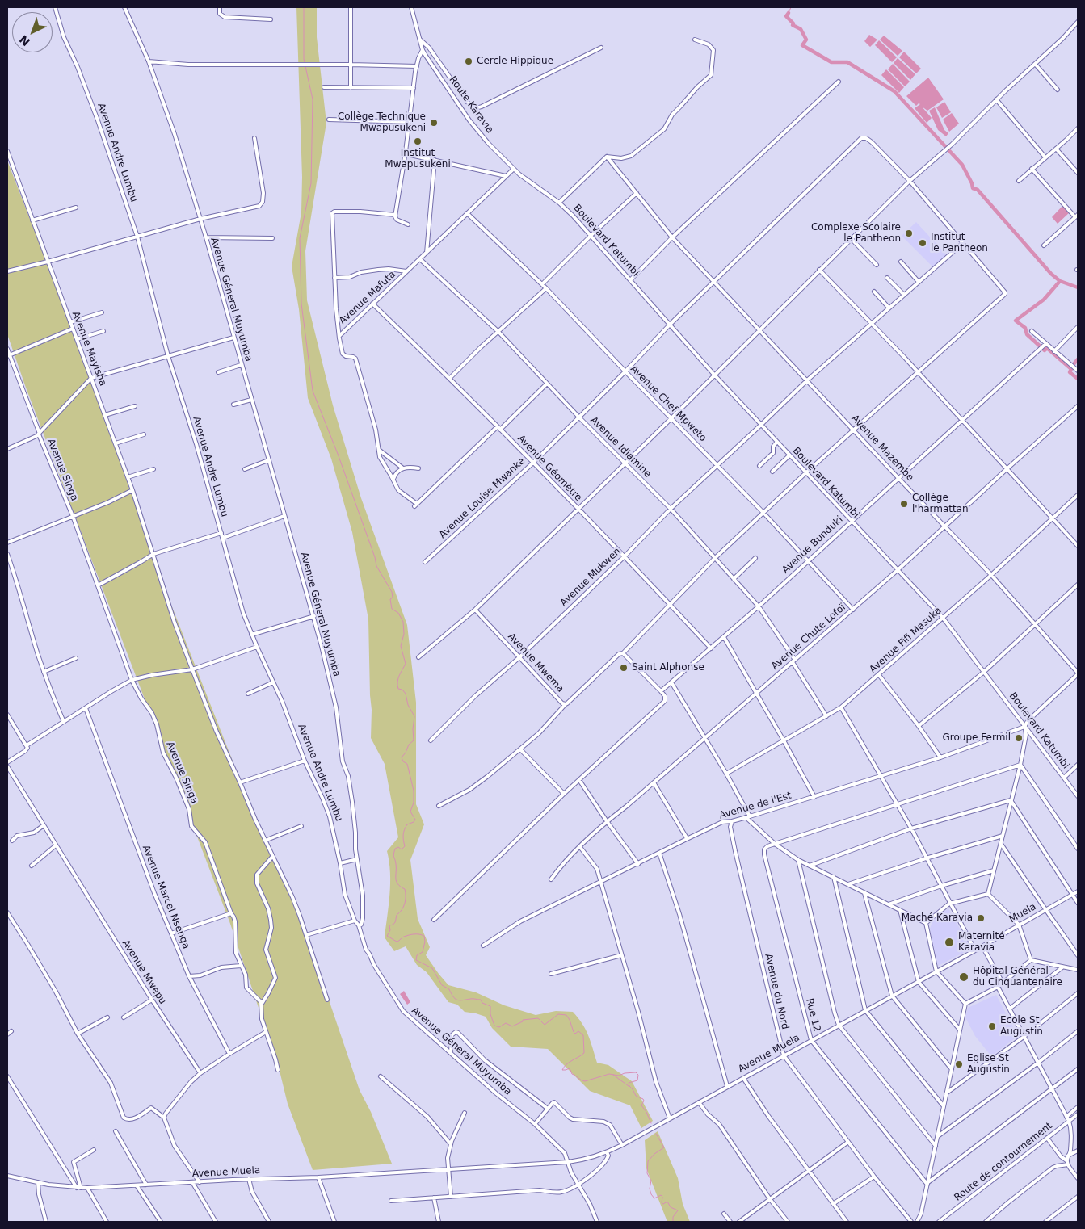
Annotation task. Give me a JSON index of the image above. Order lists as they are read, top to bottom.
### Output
{
  "streets": {
    "street": [
      "Route Karavia",
      "Avenue Andre Lumbu",
      "Boulevard Katumbi",
      "Avenue Mafuta",
      "Avenue Géneral Muyumba",
      "Avenue Mayisha",
      "Avenue Chef Mpweto",
      "Avenue Idiamine",
      "Avenue Mazembe",
      "Avenue Géomètre",
      "Avenue Singa",
      "Avenue Louise Mwanke",
      "Avenue Bunduki",
      "Avenue Mukwen",
      "Avenue Chute Lofoï",
      "Avenue Fifi Masuka",
      "Avenue Mwema",
      "Avenue de l'Est",
      "Avenue Marcel Nsenga",
      "Muela",
      "Avenue Mwepu",
      "Avenue du Nord",
      "Rue 12",
      "Avenue Muela",
      "Route de contournement"
    ]
  },
  "crossings": [
    ["Route Karavia", "Boulevard Katumbi"],
    ["Route Karavia", "Avenue Mafuta"],
    ["Avenue Andre Lumbu", "Avenue Géneral Muyumba"],
    ["Boulevard Katumbi", "Avenue Louise Mwanke"],
    ["Boulevard Katumbi", "Avenue Bunduki"],
    ["Boulevard Katumbi", "Avenue Mukwen"],
    ["Boulevard Katumbi", "Avenue Chute Lofoï"],
    ["Boulevard Katumbi", "Avenue Fifi Masuka"],
    ["Boulevard Katumbi", "Avenue Mwema"],
    ["Boulevard Katumbi", "Avenue de l'Est"],
    ["Avenue Mafuta", "Avenue Chef Mpweto"],
    ["Avenue Mafuta", "Avenue Idiamine"],
    ["Avenue Mafuta", "Avenue Géomètre"],
    ["Avenue Géneral Muyumba", "Avenue Muela"],
    ["Avenue Chef Mpweto", "Avenue Louise Mwanke"],
    ["Avenue Chef Mpweto", "Avenue Bunduki"],
    ["Avenue Chef Mpweto", "Avenue Mukwen"],
    ["Avenue Chef Mpweto", "Avenue Chute Lofoï"],
    ["Avenue Chef Mpweto", "Avenue Mwema"],
    ["Avenue Idiamine", "Avenue Louise Mwanke"],
    ["Avenue Idiamine", "Avenue Bunduki"],
    ["Avenue Idiamine", "Avenue Mukwen"],
    ["Avenue Idiamine", "Avenue Chute Lofoï"],
    ["Avenue Idiamine", "Avenue Fifi Masuka"],
    ["Avenue Idiamine", "Avenue Mwema"],
    ["Avenue Mazembe", "Avenue Louise Mwanke"],
    ["Avenue Mazembe", "Avenue Bunduki"],
    ["Avenue Mazembe", "Avenue Mukwen"],
    ["Avenue Mazembe", "Avenue Chute Lofoï"],
    ["Avenue Mazembe", "Avenue Fifi Masuka"],
    ["Avenue Mazembe", "Avenue Mwema"],
    ["Avenue Géomètre", "Avenue Louise Mwanke"],
    ["Avenue Géomètre", "Avenue Bunduki"],
    ["Avenue Géomètre", "Avenue Mukwen"],
    ["Avenue Géomètre", "Avenue Mwema"],
    ["Avenue Mukwen", "Avenue Mwema"],
    ["Avenue de l'Est", "Avenue du Nord"],
    ["Muela", "Avenue Muela"],
    ["Avenue du Nord", "Avenue Muela"],
    ["Rue 12", "Avenue Muela"]
  ],
  "places": [
    "Cercle Hippique",
    "Collège Technique Mwapusukeni",
    "Institut Mwapusukeni",
    "Complexe Scolaire le Pantheon",
    "Institut le Pantheon",
    "Collège l'harmattan",
    "Saint Alphonse",
    "Groupe Fermil",
    "Maché Karavia",
    "Maternité Karavia",
    "Hôpital Général du Cinquantenaire",
    "Ecole St Augustin",
    "Eglise St Augustin"
  ],
  "north": "bottom left"
}
